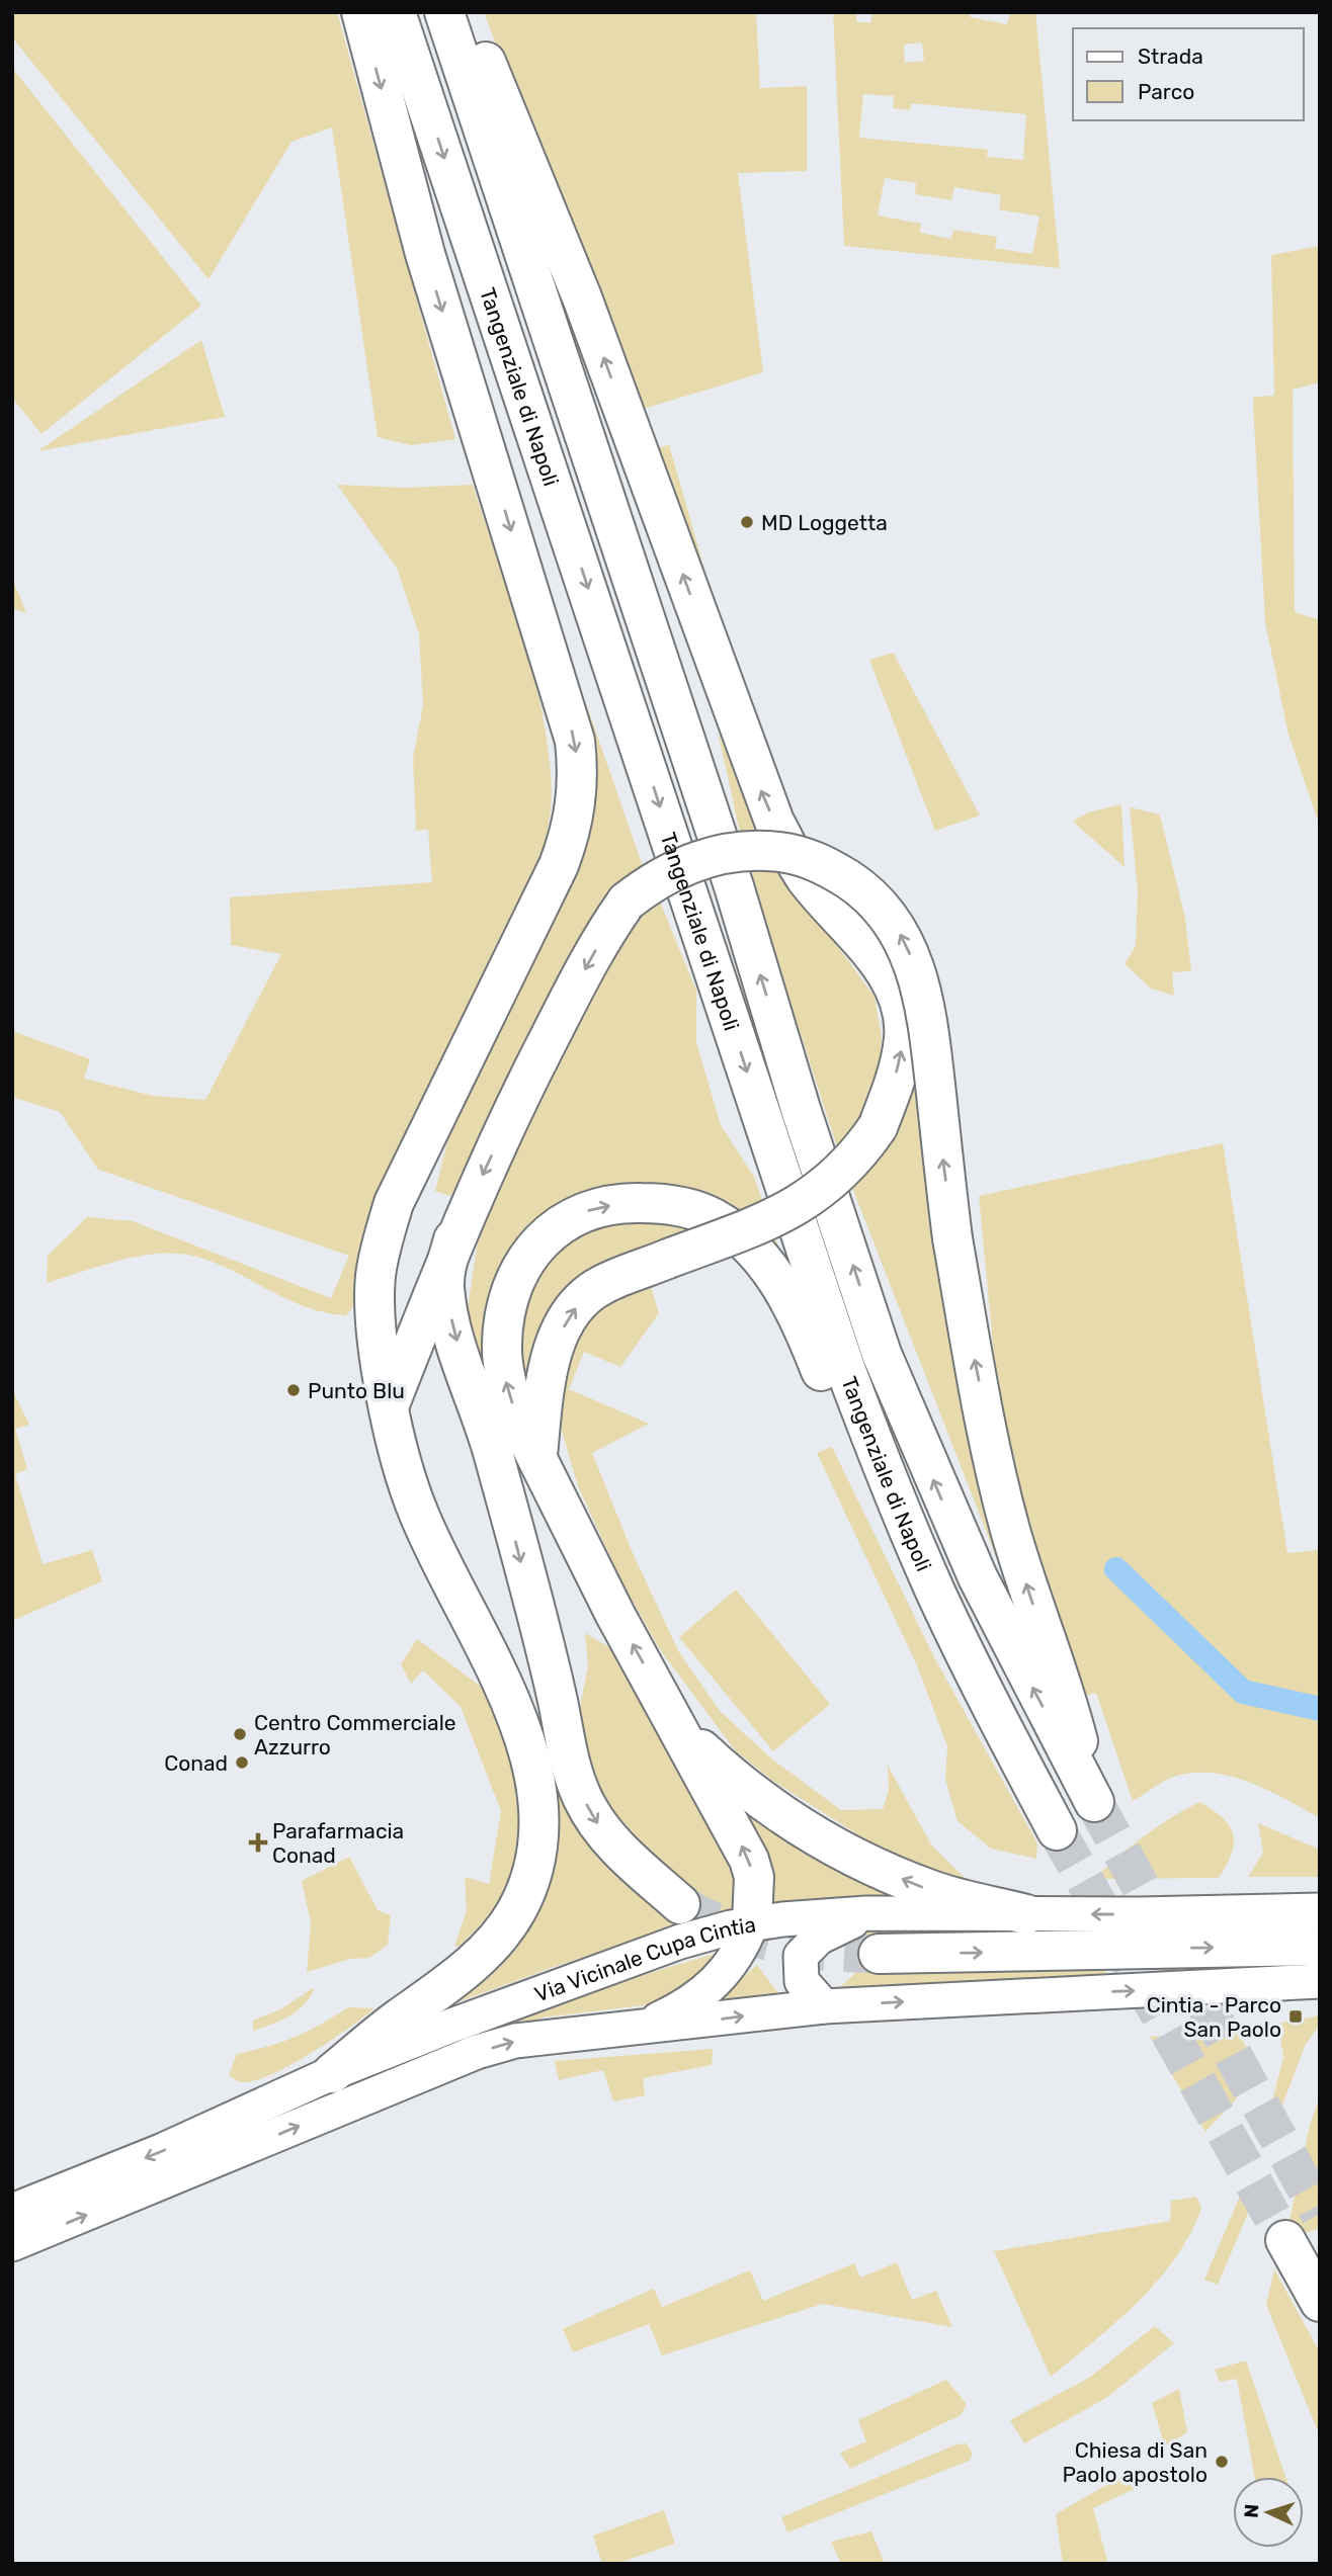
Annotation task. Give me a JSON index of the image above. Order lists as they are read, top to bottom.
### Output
{
  "streets": {
    "highway": ["Tangenziale di Napoli"],
    "main road": ["Via Vicinale Cupa Cintia"]
  },
  "places": {
    "other": [
      "MD Loggetta",
      "Punto Blu",
      "Centro Commerciale Azzurro",
      "Conad",
      "Chiesa di San Paolo apostolo"
    ],
    "health": ["Parafarmacia Conad"],
    "transit": ["Cintia - Parco San Paolo"]
  },
  "legend": ["Strada", "Parco"],
  "north": "left"
}
